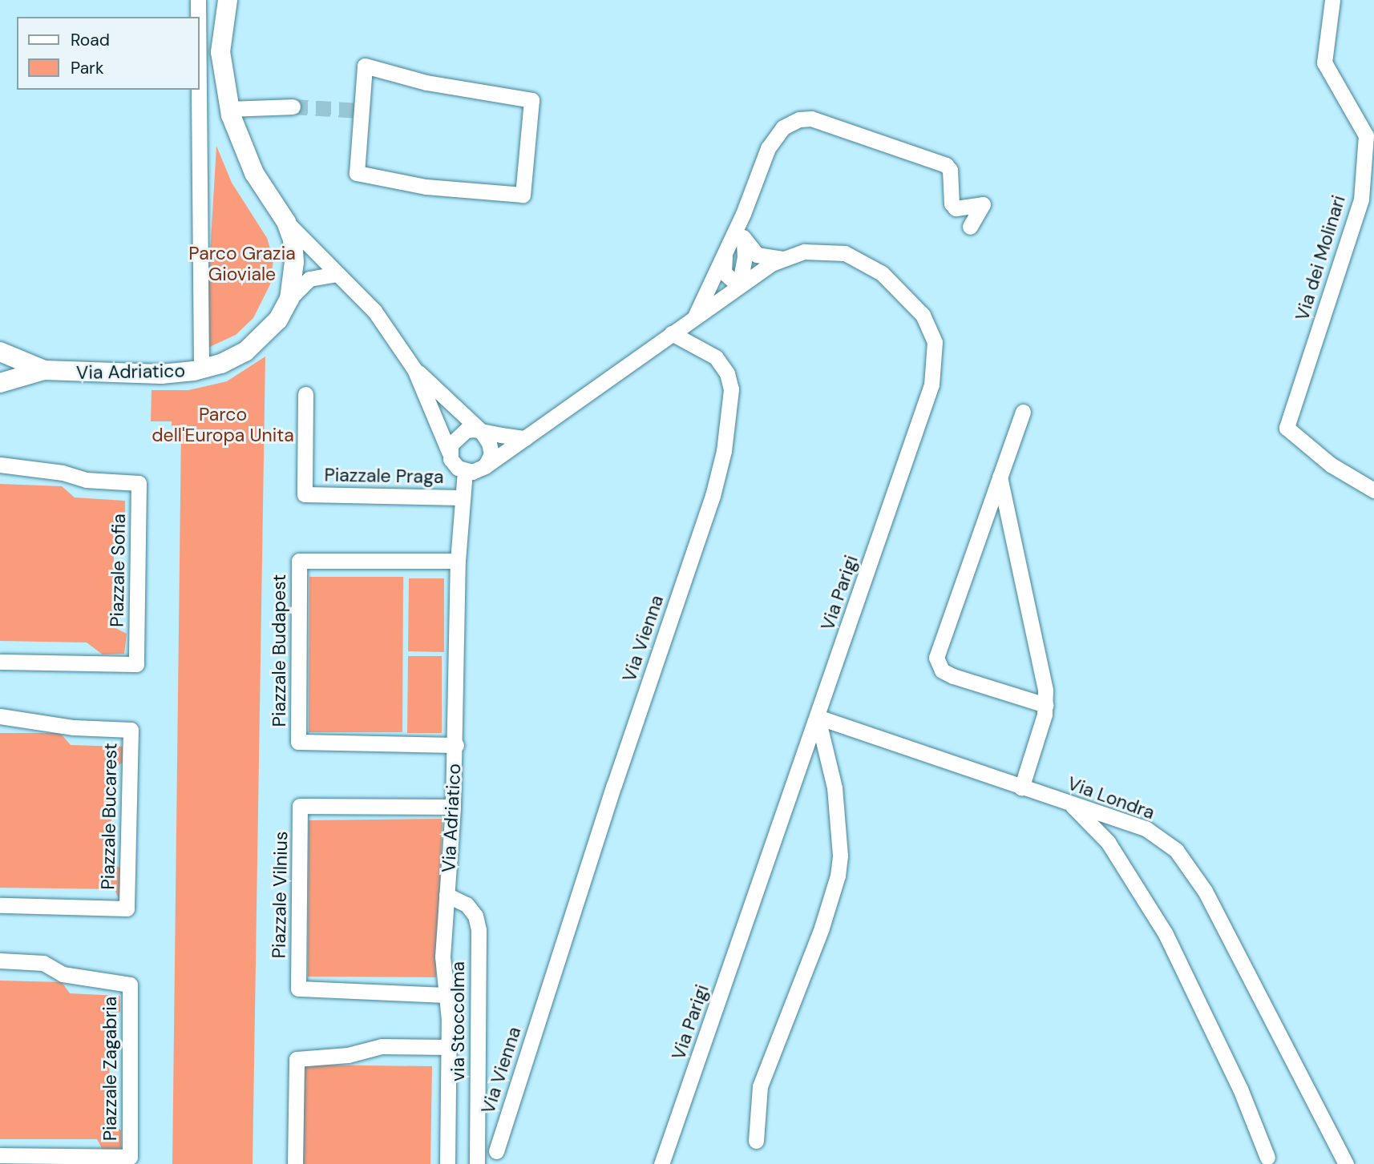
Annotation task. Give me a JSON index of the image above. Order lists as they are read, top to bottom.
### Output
{
  "streets": {
    "street": [
      "Via dei Molinari",
      "Via Adriatico",
      "Piazzale Praga",
      "Piazzale Sofia",
      "Via Parigi",
      "Via Vienna",
      "Piazzale Budapest",
      "Via Londra",
      "Piazzale Bucarest",
      "Piazzale Vilnius",
      "via Stoccolma",
      "Piazzale Zagabria"
    ]
  },
  "crossings": [
    ["Via Adriatico", "Piazzale Praga"],
    ["Via Adriatico", "Piazzale Budapest"],
    ["Via Adriatico", "Piazzale Vilnius"],
    ["Via Adriatico", "via Stoccolma"],
    ["Via Parigi", "Via Vienna"],
    ["Via Parigi", "Via Londra"]
  ],
  "parks": ["Parco Grazia Gioviale", "Parco dell'Europa Unita"],
  "legend": ["Road", "Park"]
}
